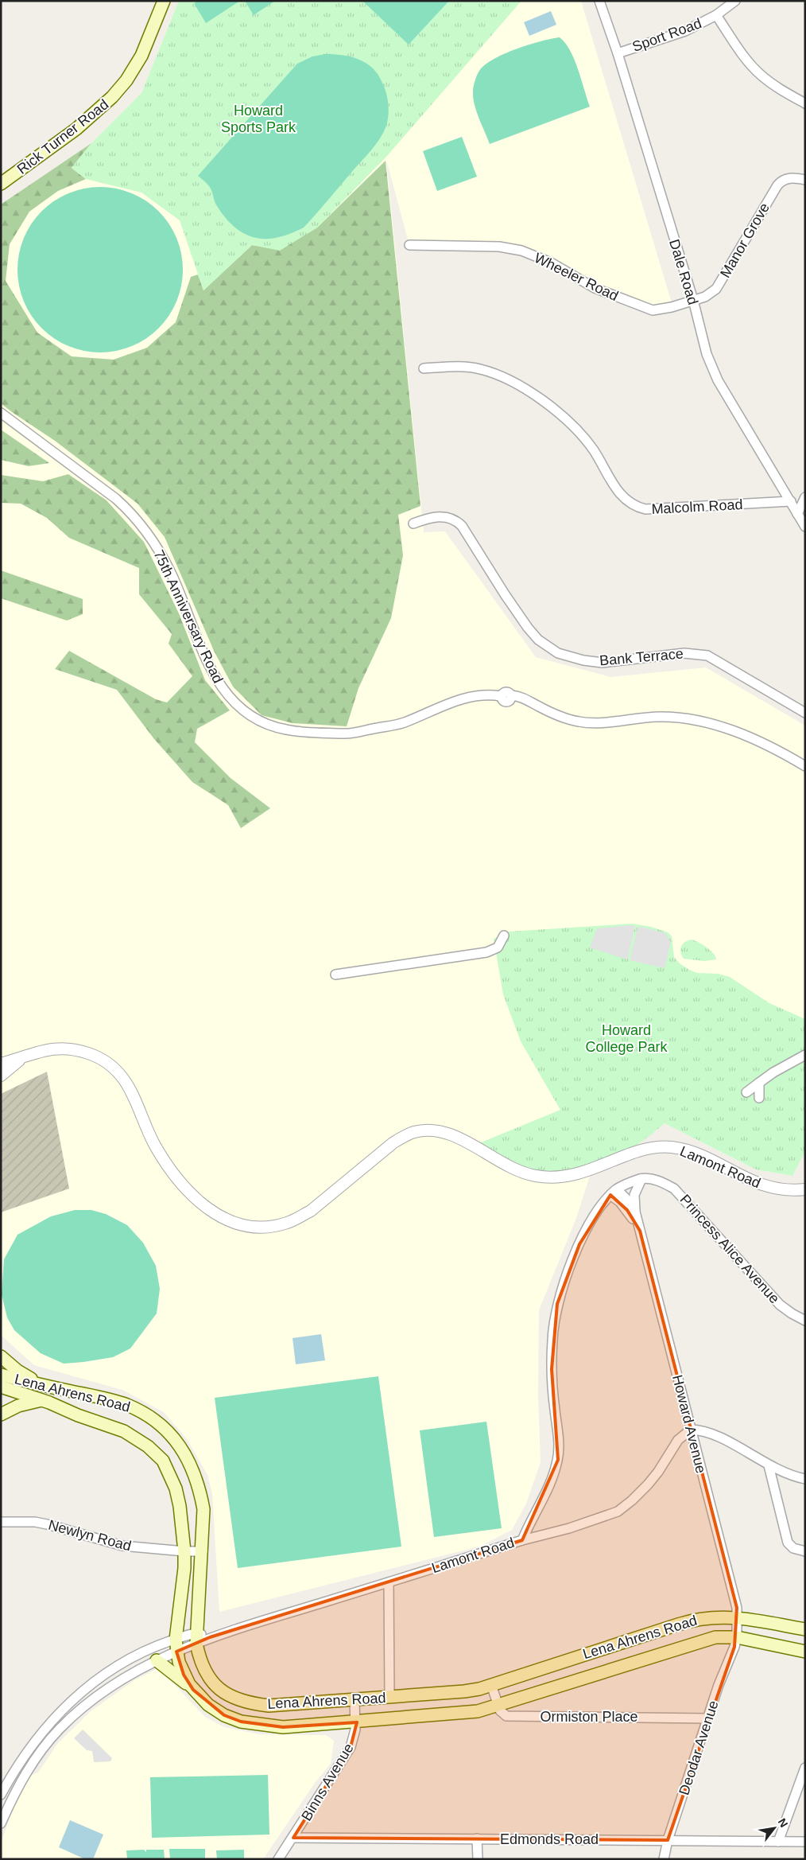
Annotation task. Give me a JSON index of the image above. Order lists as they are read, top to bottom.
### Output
{
  "streets": {
    "main road": ["Rick Turner Road", "Lena Ahrens Road"],
    "street": [
      "Sport Road",
      "Manor Grove",
      "Dale Road",
      "Wheeler Road",
      "Malcolm Road",
      "75th Anniversary Road",
      "Bank Terrace",
      "Lamont Road",
      "Princess Alice Avenue",
      "Howard Avenue",
      "Newlyn Road",
      "Ormiston Place",
      "Deodar Avenue",
      "Binns Avenue",
      "Edmonds Road"
    ]
  },
  "crossings": [
    ["Sport Road", "Dale Road"],
    ["Manor Grove", "Dale Road"],
    ["Manor Grove", "Wheeler Road"],
    ["Dale Road", "Wheeler Road"],
    ["Dale Road", "Malcolm Road"],
    ["Lamont Road", "Lena Ahrens Road"],
    ["Lamont Road", "Howard Avenue"],
    ["Princess Alice Avenue", "Howard Avenue"],
    ["Lena Ahrens Road", "Howard Avenue"],
    ["Lena Ahrens Road", "Newlyn Road"],
    ["Lena Ahrens Road", "Ormiston Place"],
    ["Lena Ahrens Road", "Deodar Avenue"],
    ["Lena Ahrens Road", "Binns Avenue"],
    ["Howard Avenue", "Deodar Avenue"],
    ["Ormiston Place", "Deodar Avenue"],
    ["Deodar Avenue", "Edmonds Road"],
    ["Binns Avenue", "Edmonds Road"]
  ],
  "parks": ["Howard Sports Park", "Howard College Park"],
  "north": "top right"
}
